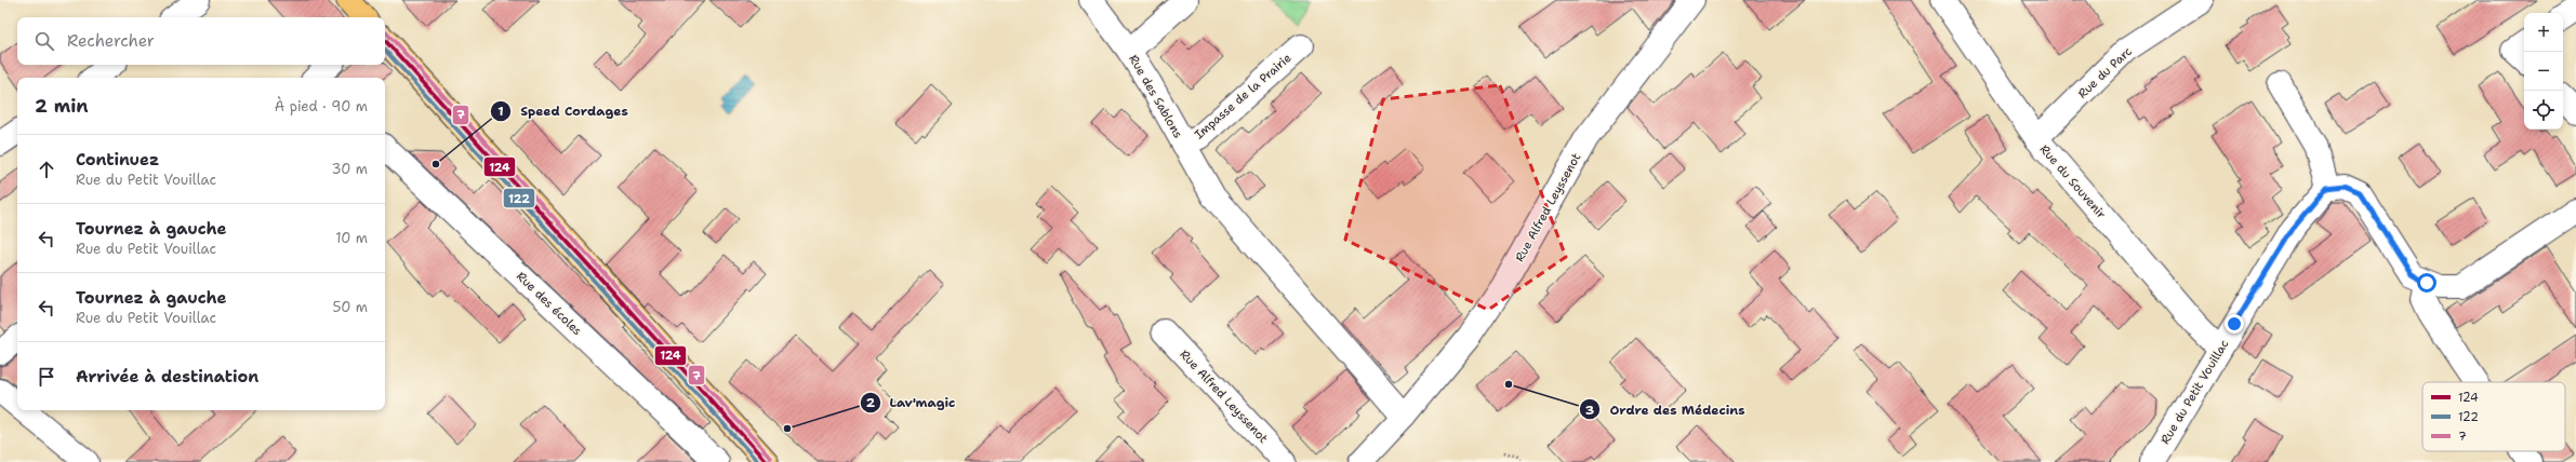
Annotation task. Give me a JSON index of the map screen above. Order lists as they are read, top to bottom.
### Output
{
  "streets": {
    "street": [
      "Rue du Parc",
      "Rue des Sablons",
      "Impasse de la Prairie",
      "Rue du Souvenir",
      "Rue Alfred Leyssenot",
      "Rue des écoles",
      "Rue du Petit Vouillac"
    ]
  },
  "crossings": [
    ["Rue du Parc", "Rue du Souvenir"],
    ["Rue des Sablons", "Impasse de la Prairie"],
    ["Rue des Sablons", "Rue Alfred Leyssenot"],
    ["Rue du Souvenir", "Rue du Petit Vouillac"]
  ],
  "places": ["Speed Cordages", "Ordre des Médecins", "Lav'magic"],
  "lines": ["transit line 7", "transit line 124", "transit line 122"],
  "legend": ["124", "122", "7"],
  "page": {
    "map_buttons": ["+", "−"],
    "search": "Rechercher",
    "heading": ["2 min", "À pied · 90 m"],
    "list": [
      ["Continuez", "Rue du Petit Vouillac", "30 m"],
      ["Tournez à gauche", "Rue du Petit Vouillac", "10 m"],
      ["Tournez à gauche", "Rue du Petit Vouillac", "50 m"],
      "Arrivée à destination"
    ]
  }
}
